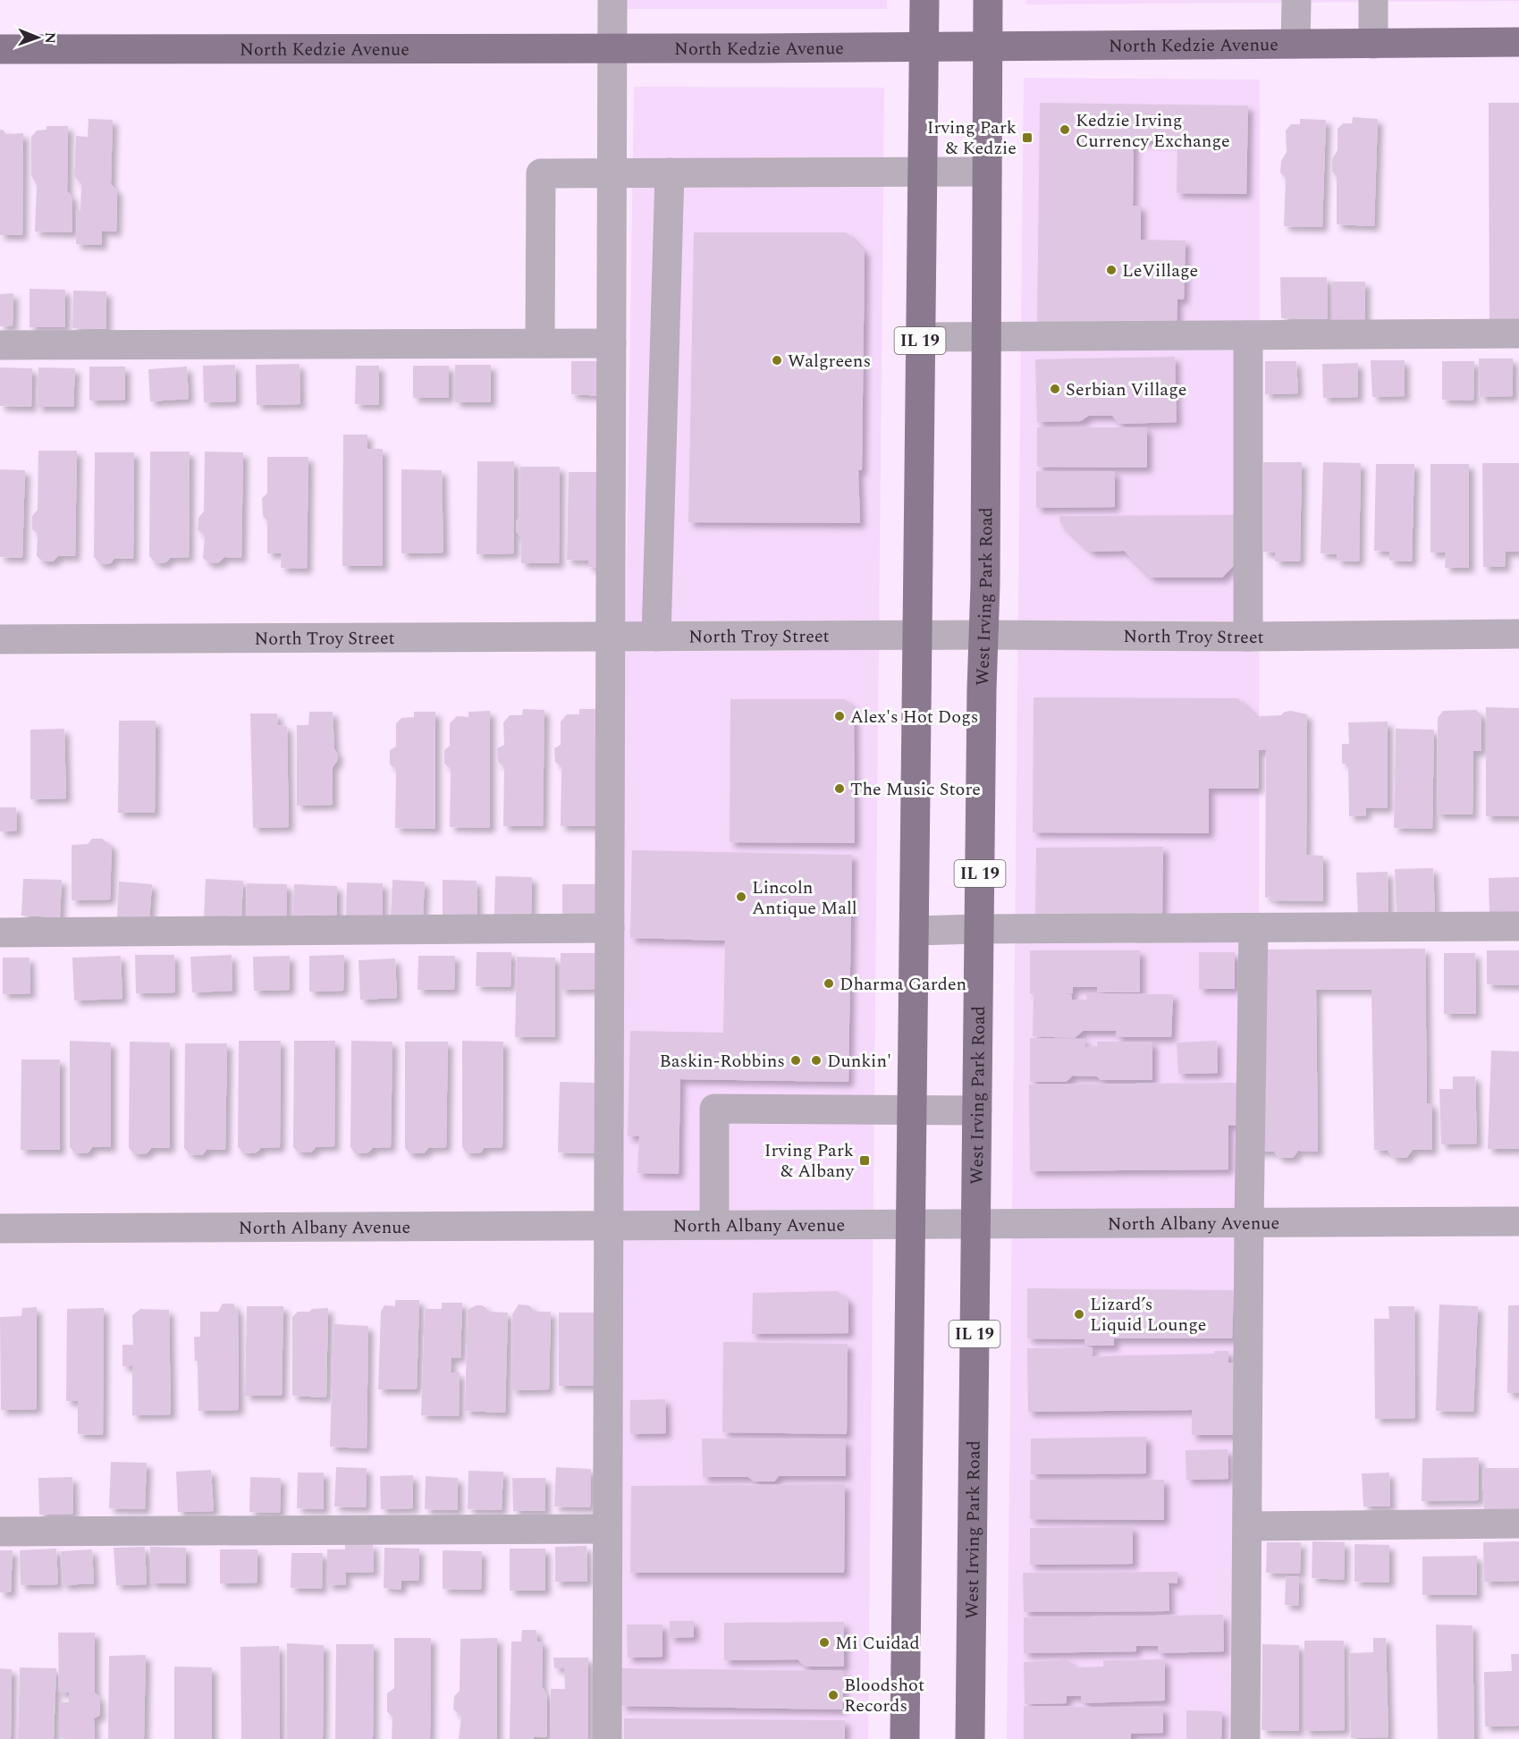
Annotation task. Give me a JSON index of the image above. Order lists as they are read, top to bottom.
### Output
{
  "streets": {
    "main road": ["North Kedzie Avenue", "IL 19", "West Irving Park Road"],
    "street": ["North Troy Street", "North Albany Avenue"]
  },
  "crossings": [
    ["North Kedzie Avenue", "IL 19"],
    ["North Kedzie Avenue", "West Irving Park Road"],
    ["IL 19", "North Troy Street"],
    ["IL 19", "North Albany Avenue"],
    ["West Irving Park Road", "North Troy Street"],
    ["West Irving Park Road", "North Albany Avenue"]
  ],
  "places": {
    "other": [
      "Kedzie Irving Currency Exchange",
      "LeVillage",
      "Walgreens",
      "Serbian Village",
      "Alex's Hot Dogs",
      "The Music Store",
      "Lincoln Antique Mall",
      "Dharma Garden",
      "Baskin-Robbins",
      "Dunkin'",
      "Lizard’s Liquid Lounge",
      "Mi Cuidad",
      "Bloodshot Records"
    ],
    "transit": ["Irving Park & Kedzie", "Irving Park & Albany"]
  },
  "north": "right"
}
